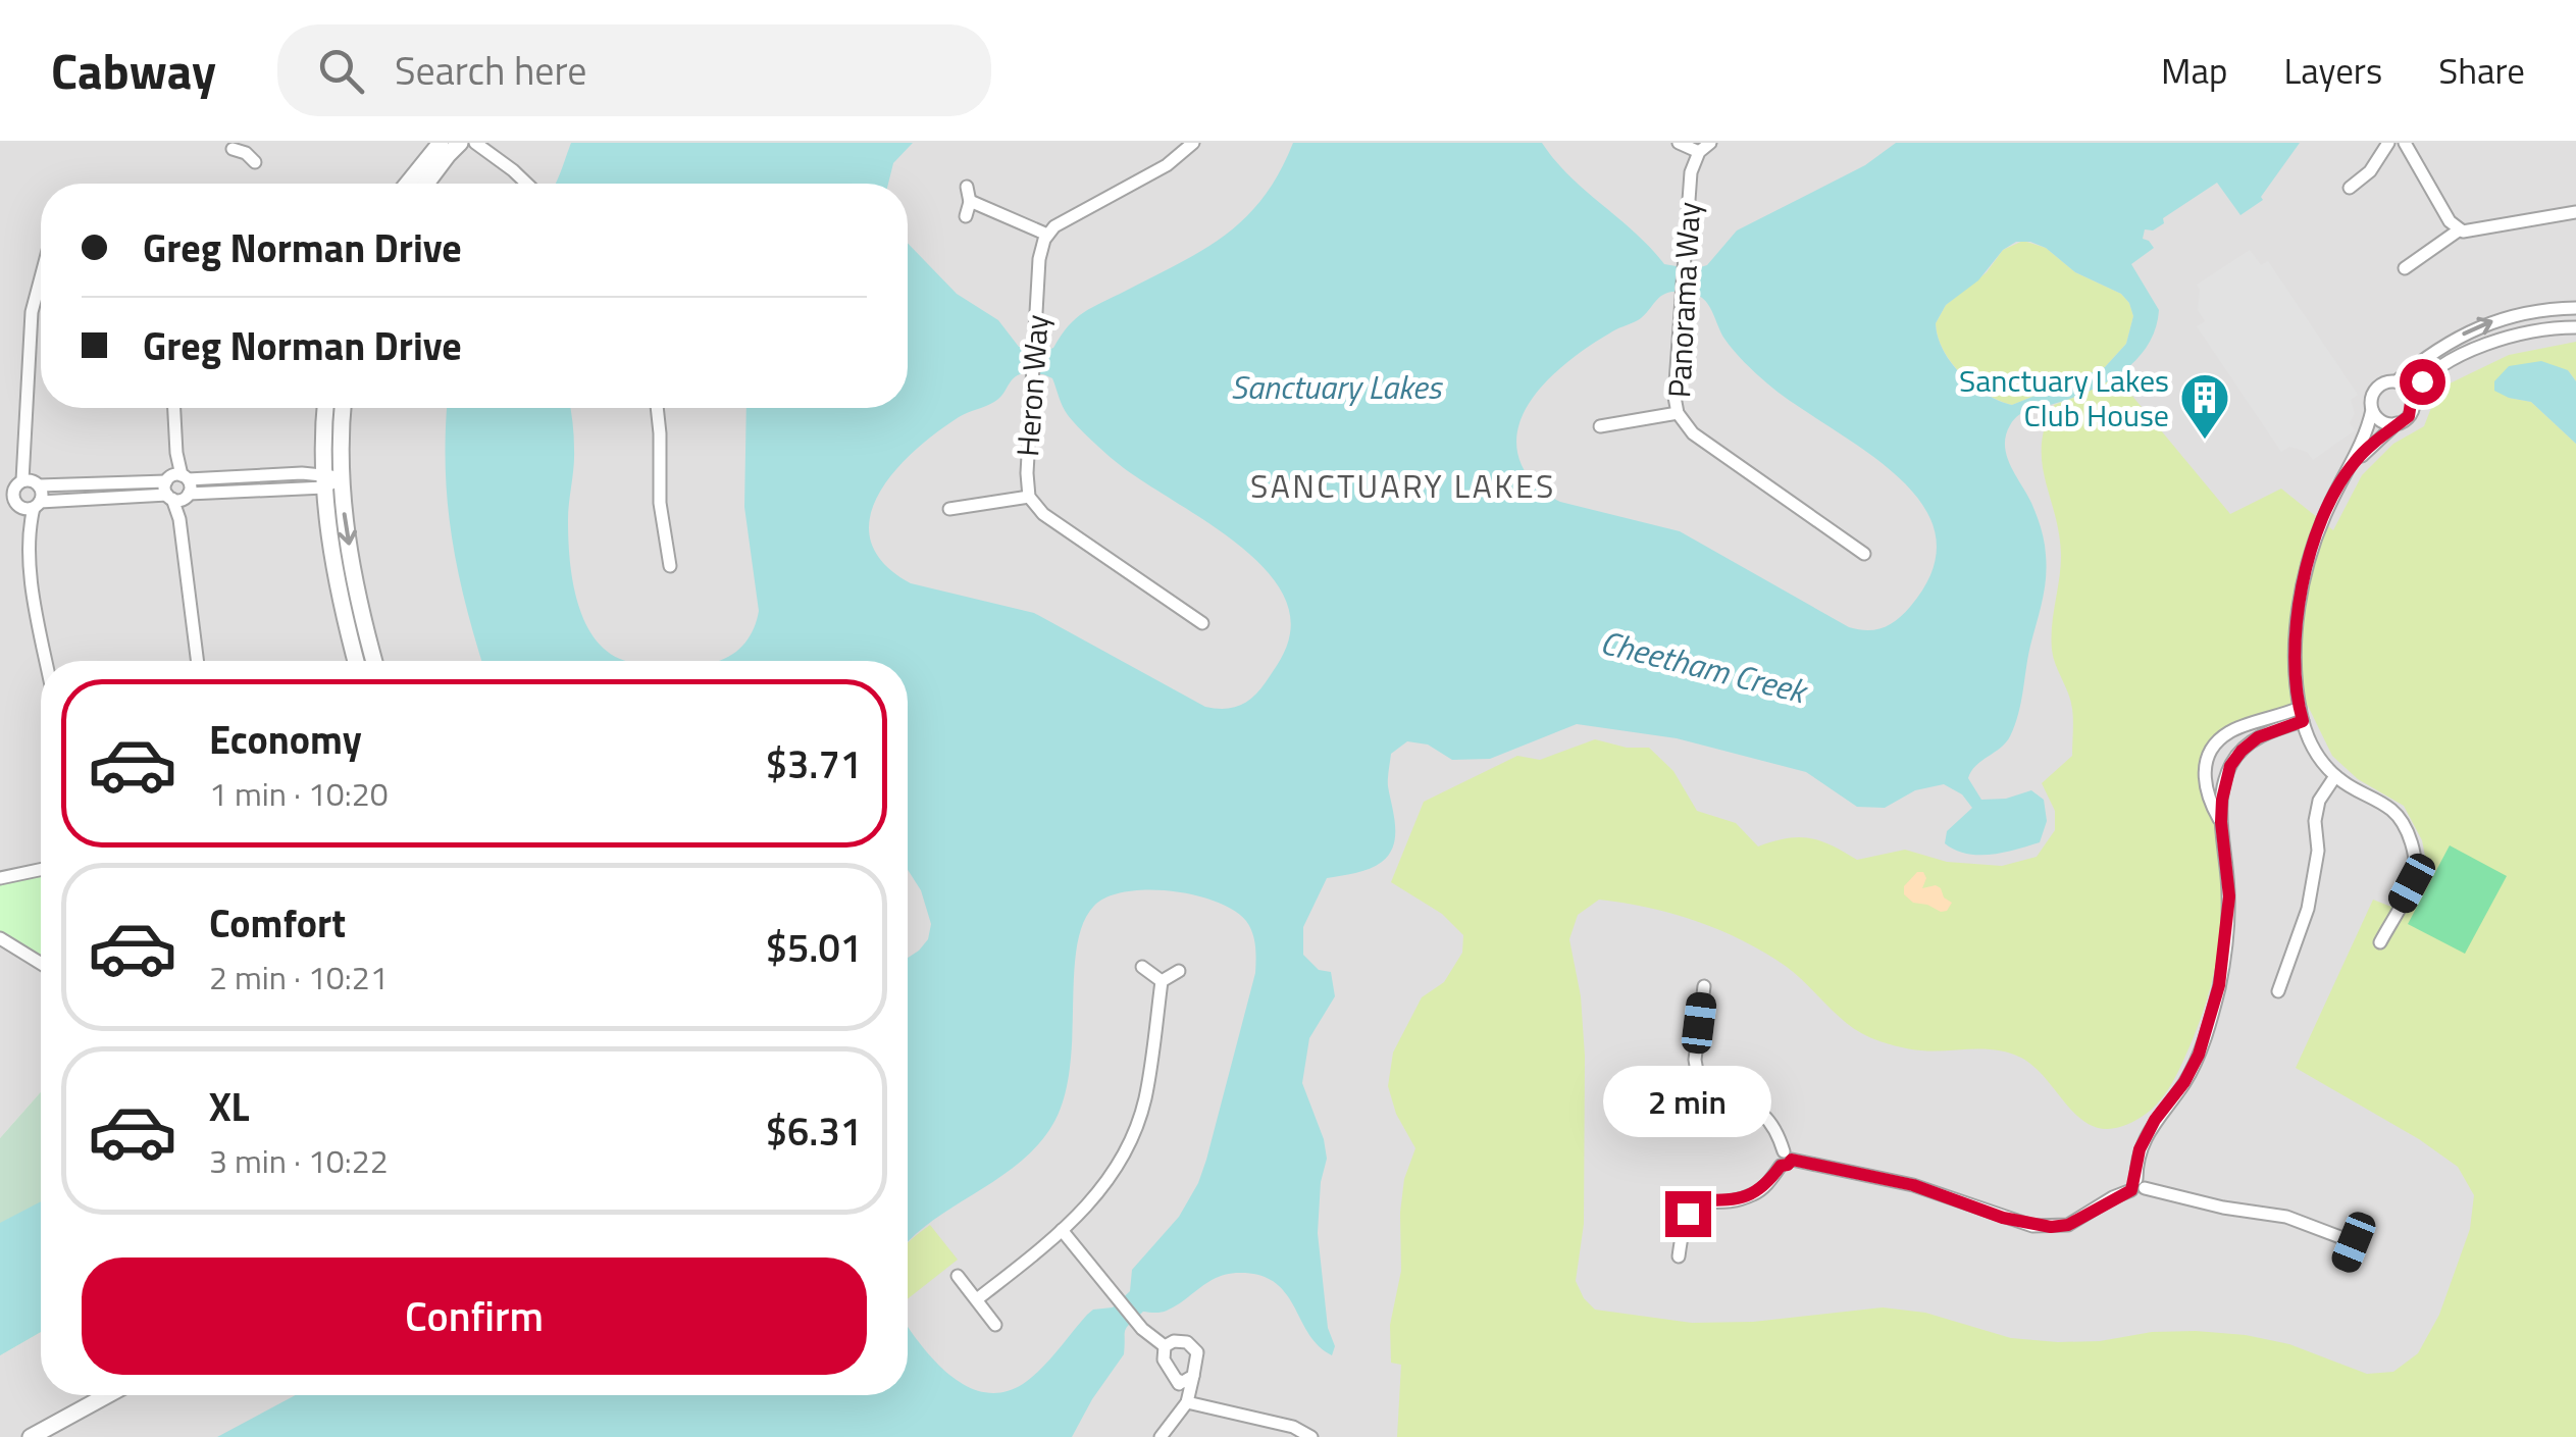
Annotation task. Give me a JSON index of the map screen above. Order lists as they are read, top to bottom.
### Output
{
  "streets": {
    "street": ["Panorama Way", "Heron Way"]
  },
  "districts": ["SANCTUARY LAKES"],
  "water": ["Sanctuary Lakes", "Cheetham Creek"],
  "places": {
    "building": ["Sanctuary Lakes Club House"]
  },
  "page": {
    "header": "Cabway",
    "search": "Search here",
    "nav": ["Map", "Layers", "Share"],
    "banner": ["Greg Norman Drive", "Greg Norman Drive"],
    "list": [
      {
        "name": "Economy",
        "note": "1 min · 10:20",
        "value": "$3.71"
      },
      {
        "name": "Comfort",
        "note": "2 min · 10:21",
        "value": "$5.01"
      },
      {
        "name": "XL",
        "note": "3 min · 10:22",
        "value": "$6.31"
      }
    ],
    "bubble": "2 min",
    "buttons": "Confirm"
  }
}
